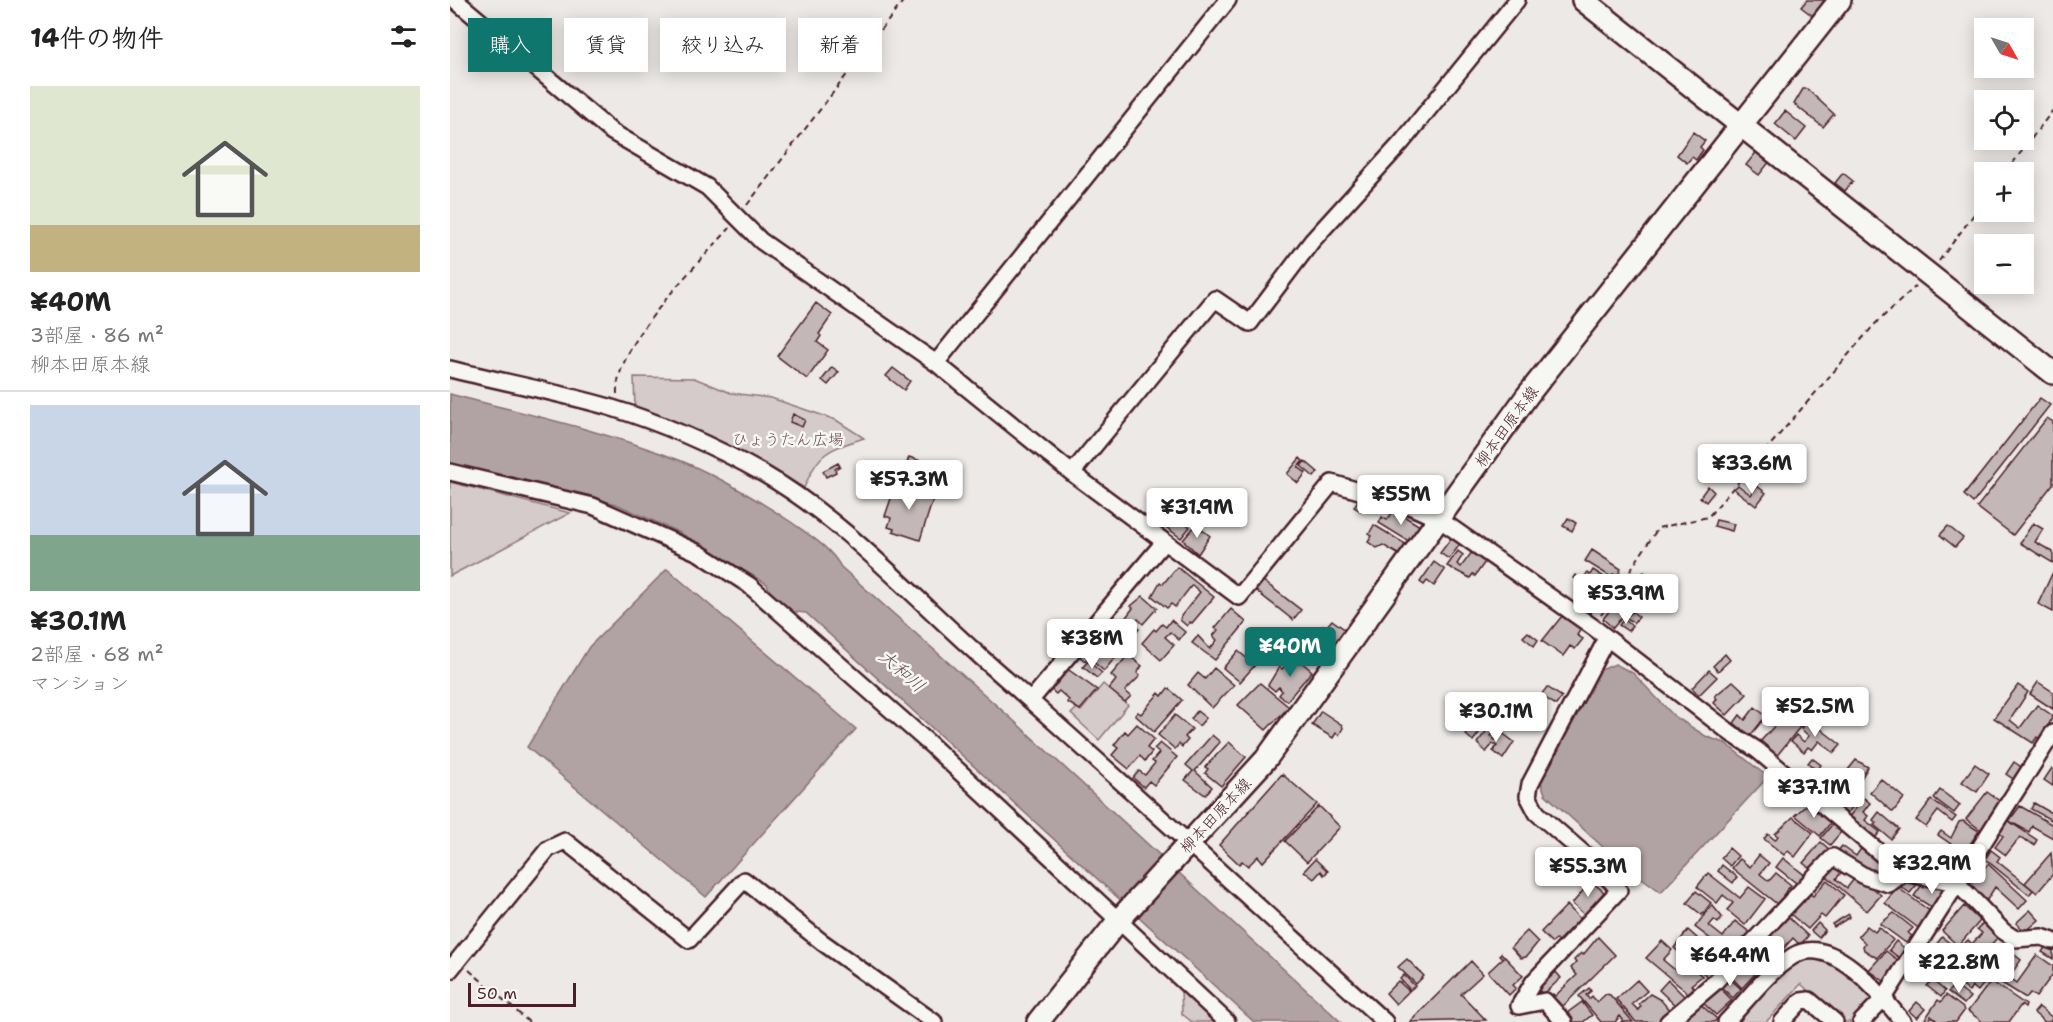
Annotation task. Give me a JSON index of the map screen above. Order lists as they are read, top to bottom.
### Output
{
  "streets": {
    "main road": ["柳本田原本線"]
  },
  "water": ["大和川"],
  "parks": ["ひょうたん広場"],
  "scale_bar": "50 m",
  "north": "bottom right",
  "page": {
    "heading": "14件の物件",
    "map_buttons": ["+", "−"],
    "chip": [
      "購入",
      "賃貸",
      "絞り込み",
      "新着"
    ],
    "list": [
      {
        "name": "¥40M",
        "note": "3部屋 · 86 m² · 柳本田原本線"
      },
      {
        "name": "¥30.1M",
        "note": "2部屋 · 68 m² · マンション"
      }
    ],
    "price": [
      "¥33.6M",
      "¥57.3M",
      "¥55M",
      "¥31.9M",
      "¥53.9M",
      "¥38M",
      "¥40M",
      "¥52.5M",
      "¥30.1M",
      "¥37.1M",
      "¥32.9M",
      "¥55.3M",
      "¥64.4M",
      "¥22.8M"
    ],
    "scale": "50 m"
  }
}
